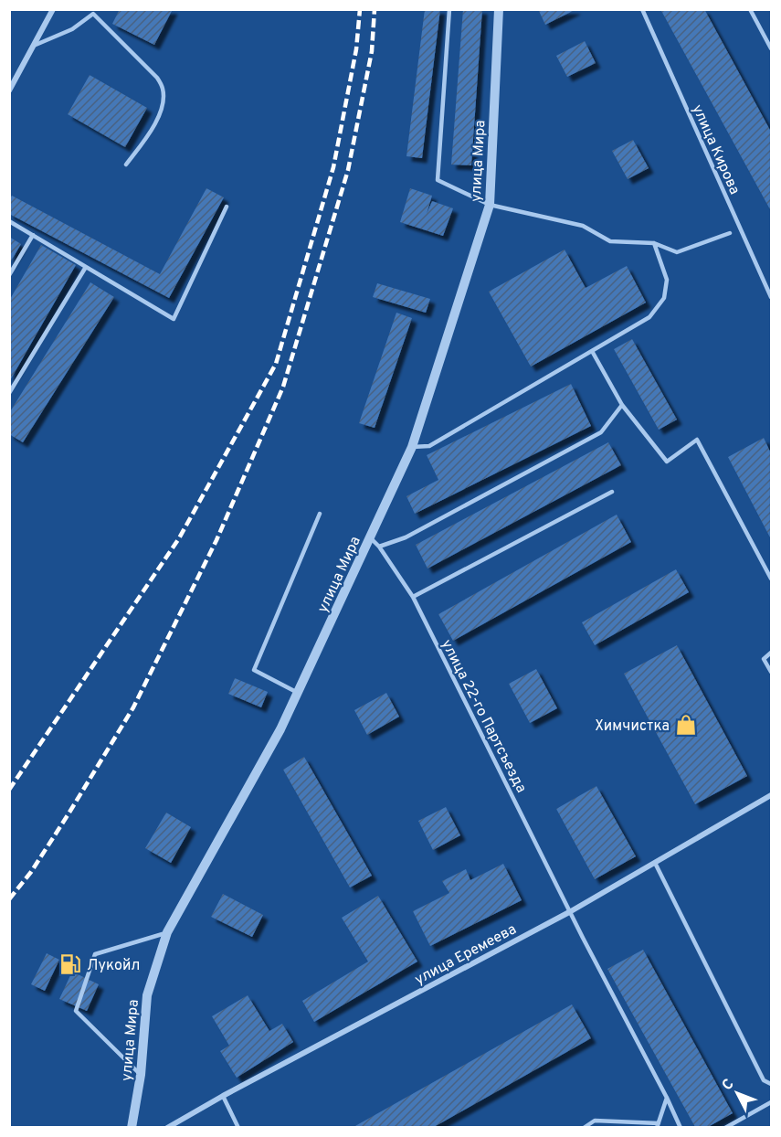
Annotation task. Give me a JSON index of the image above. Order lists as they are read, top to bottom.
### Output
{
  "streets": {
    "street": ["улица Мира", "улица Еремеева"],
    "lane": ["улица Кирова", "улица 22-го Партсъезда"]
  },
  "crossings": [
    ["улица Мира", "улица 22-го Партсъезда"],
    ["улица 22-го Партсъезда", "улица Еремеева"]
  ],
  "places": {
    "shop": ["Химчистка"],
    "fuel station": ["Лукойл"]
  },
  "north": "top left"
}
